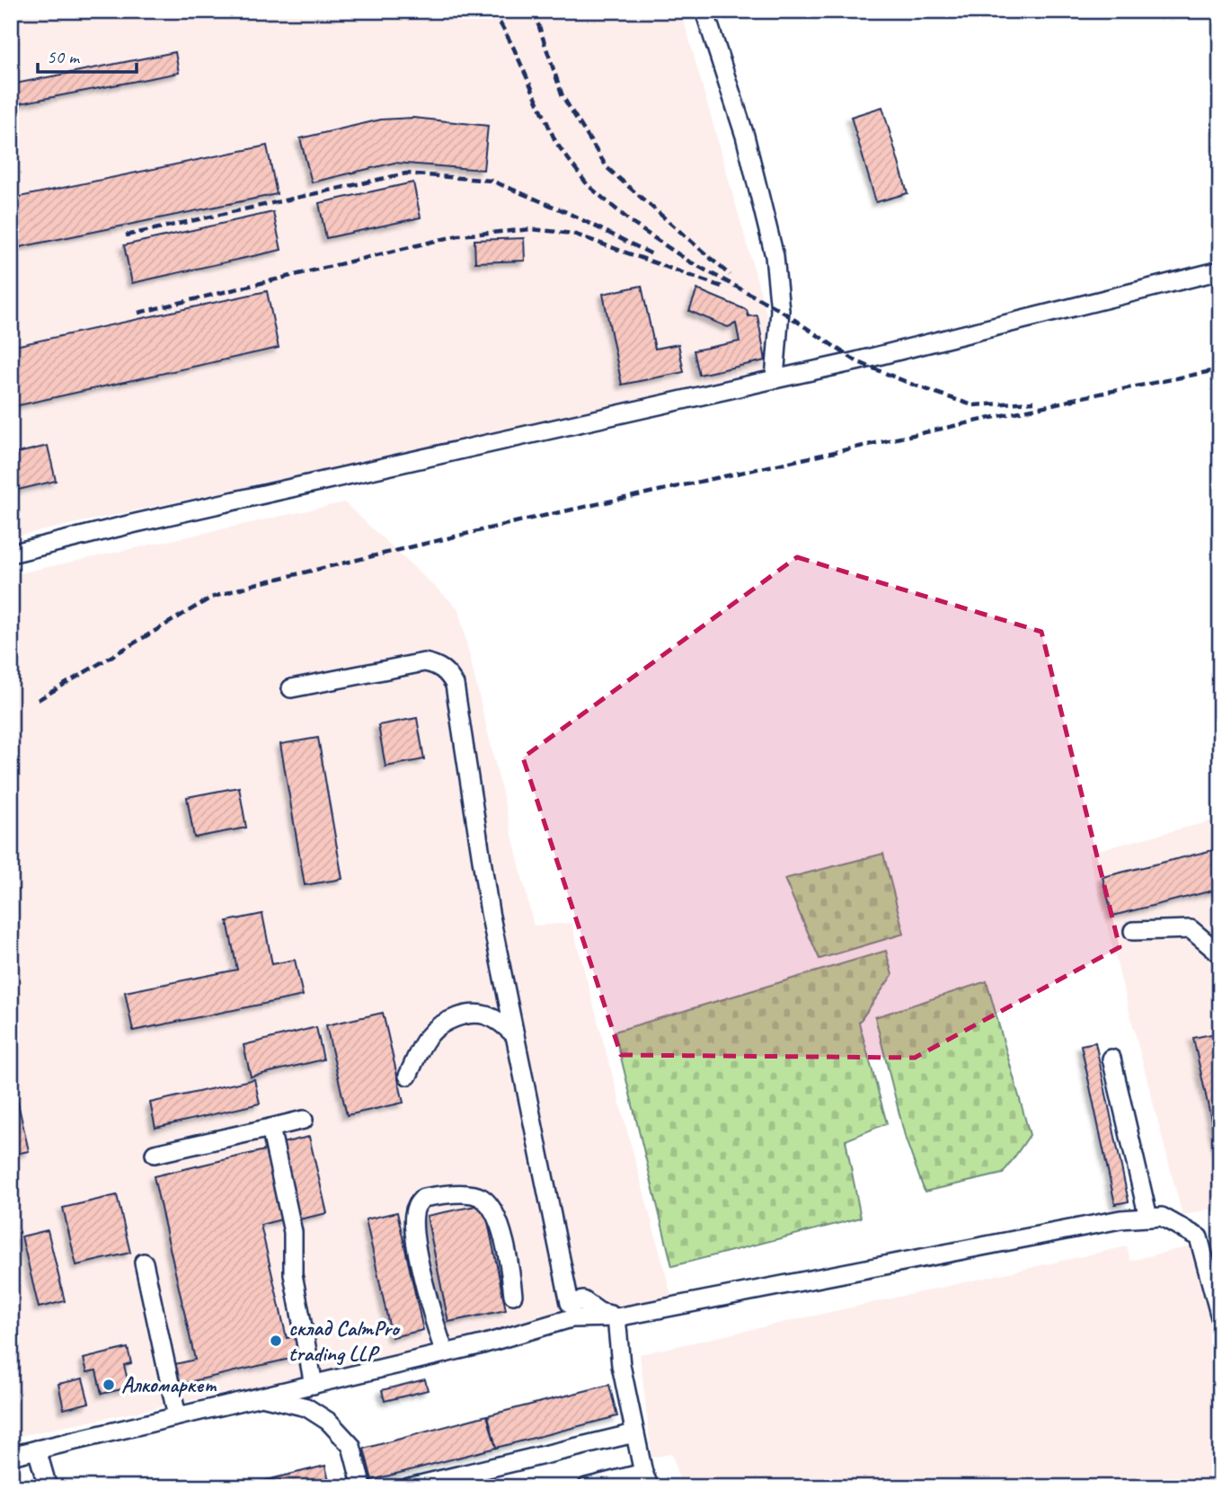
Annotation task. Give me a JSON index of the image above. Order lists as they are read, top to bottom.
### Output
{
  "places": ["склад CalmPro trading LLP", "Алкомаркет"],
  "scale_bar": "50 m"
}
